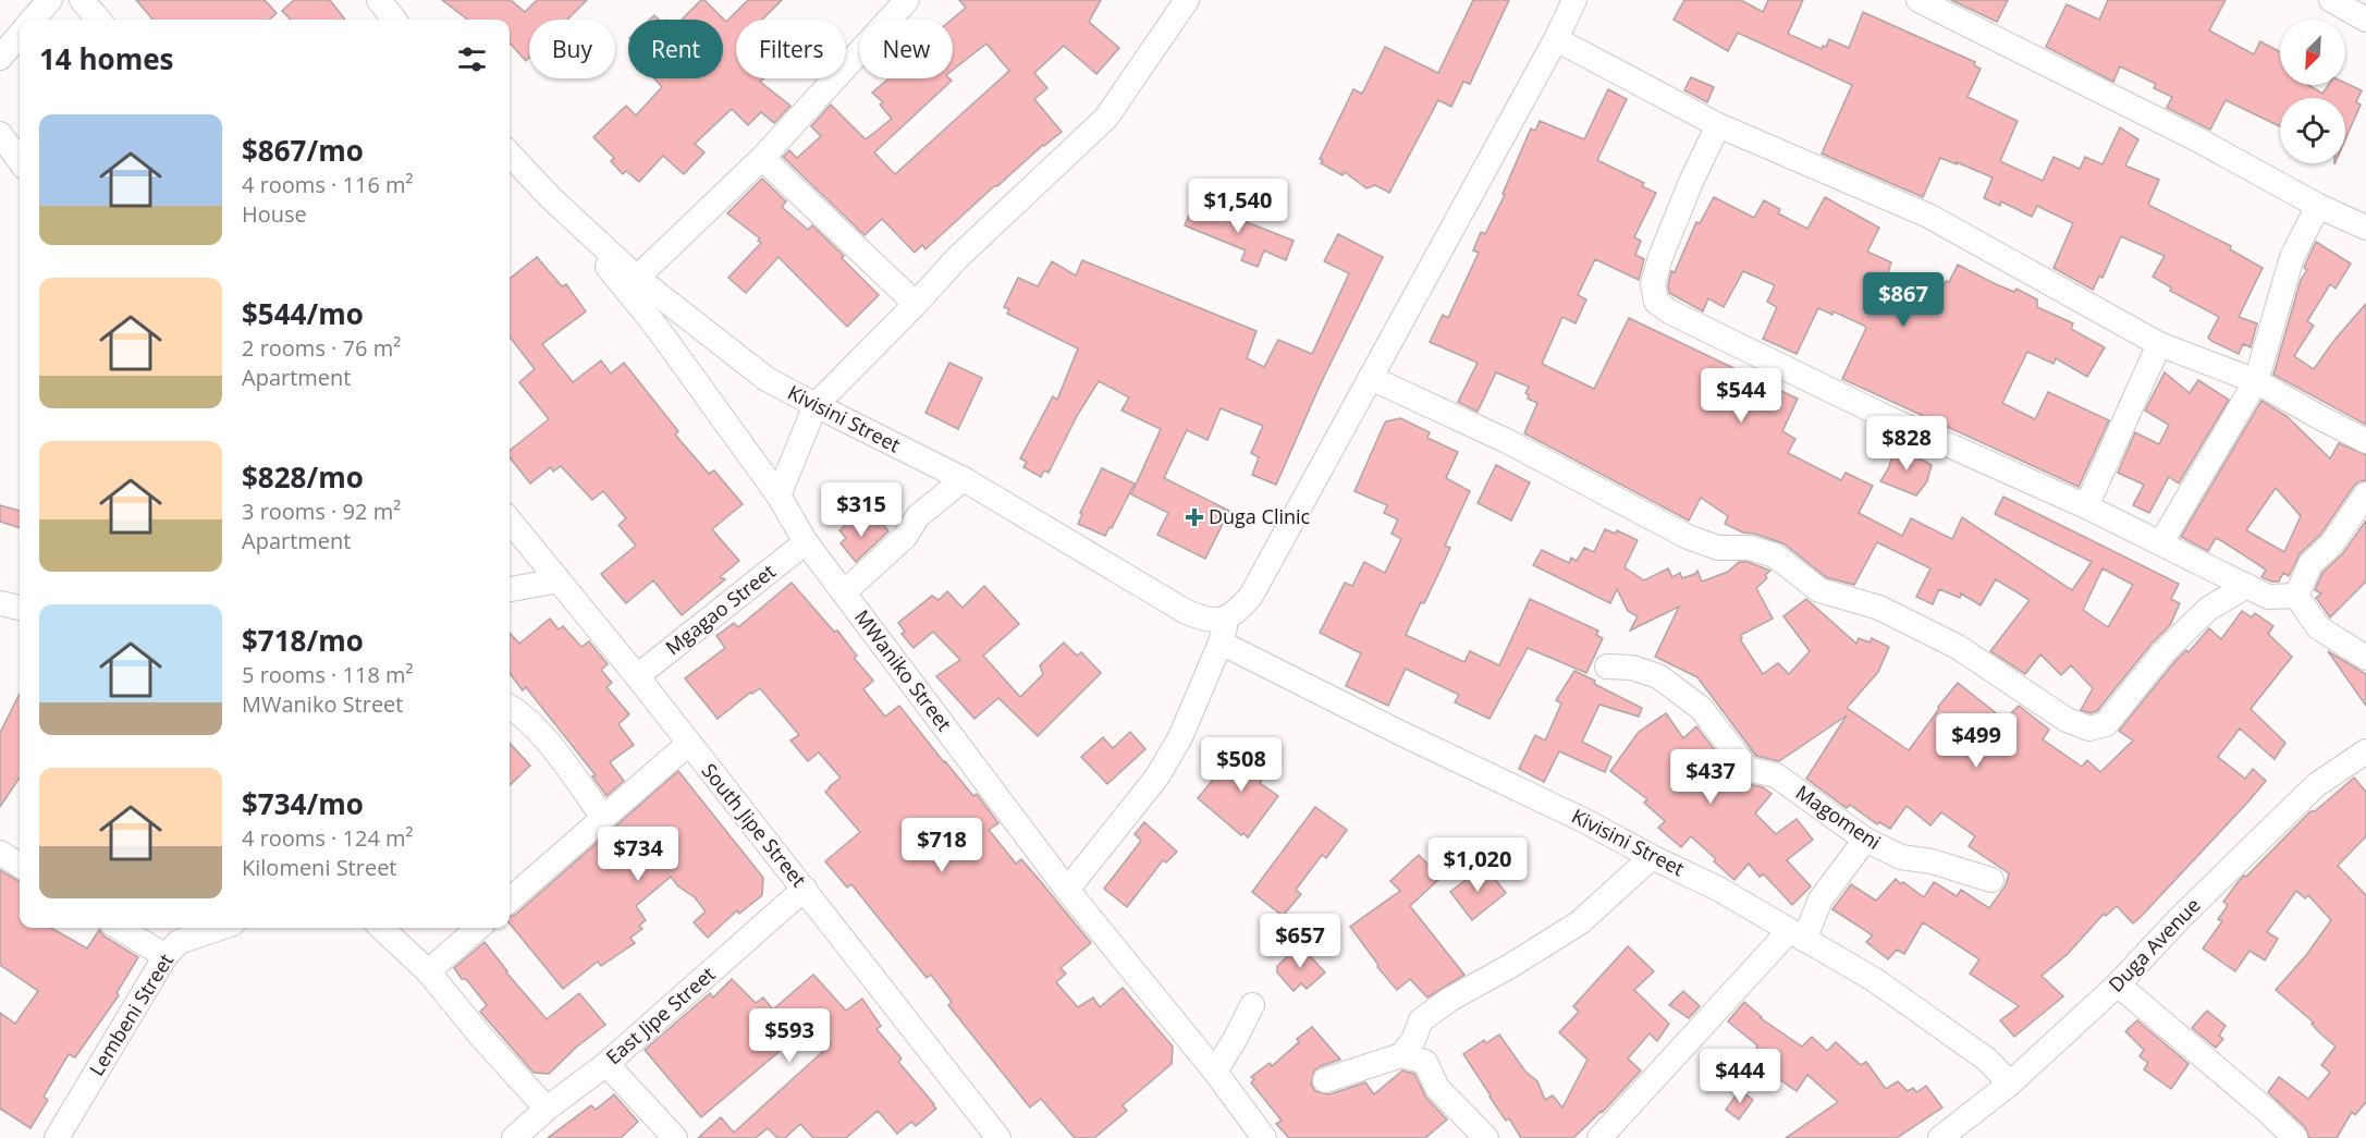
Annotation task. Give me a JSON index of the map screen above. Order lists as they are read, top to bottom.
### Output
{
  "streets": {
    "street": [
      "Kivisini Street",
      "Mgagao Street",
      "MWaniko Street",
      "Magomeni",
      "South Jipe Street",
      "Duga Avenue",
      "Lembeni Street",
      "East Jipe Street"
    ]
  },
  "crossings": [
    ["Kivisini Street", "MWaniko Street"],
    ["Kivisini Street", "Duga Avenue"],
    ["Mgagao Street", "MWaniko Street"],
    ["Mgagao Street", "South Jipe Street"],
    ["South Jipe Street", "East Jipe Street"]
  ],
  "places": {
    "health": ["Duga Clinic"]
  },
  "north": "bottom left",
  "page": {
    "chip": [
      "Buy",
      "Rent",
      "Filters",
      "New"
    ],
    "heading": "14 homes",
    "list": [
      {
        "name": "$867/mo",
        "note": "4 rooms · 116 m² · House"
      },
      {
        "name": "$544/mo",
        "note": "2 rooms · 76 m² · Apartment"
      },
      {
        "name": "$828/mo",
        "note": "3 rooms · 92 m² · Apartment"
      },
      {
        "name": "$718/mo",
        "note": "5 rooms · 118 m² · MWaniko Street"
      },
      {
        "name": "$734/mo",
        "note": "4 rooms · 124 m² · Kilomeni Street"
      }
    ],
    "price": [
      "$1,540",
      "$867",
      "$544",
      "$828",
      "$315",
      "$499",
      "$508",
      "$437",
      "$718",
      "$734",
      "$1,020",
      "$657",
      "$593",
      "$444"
    ]
  }
}
